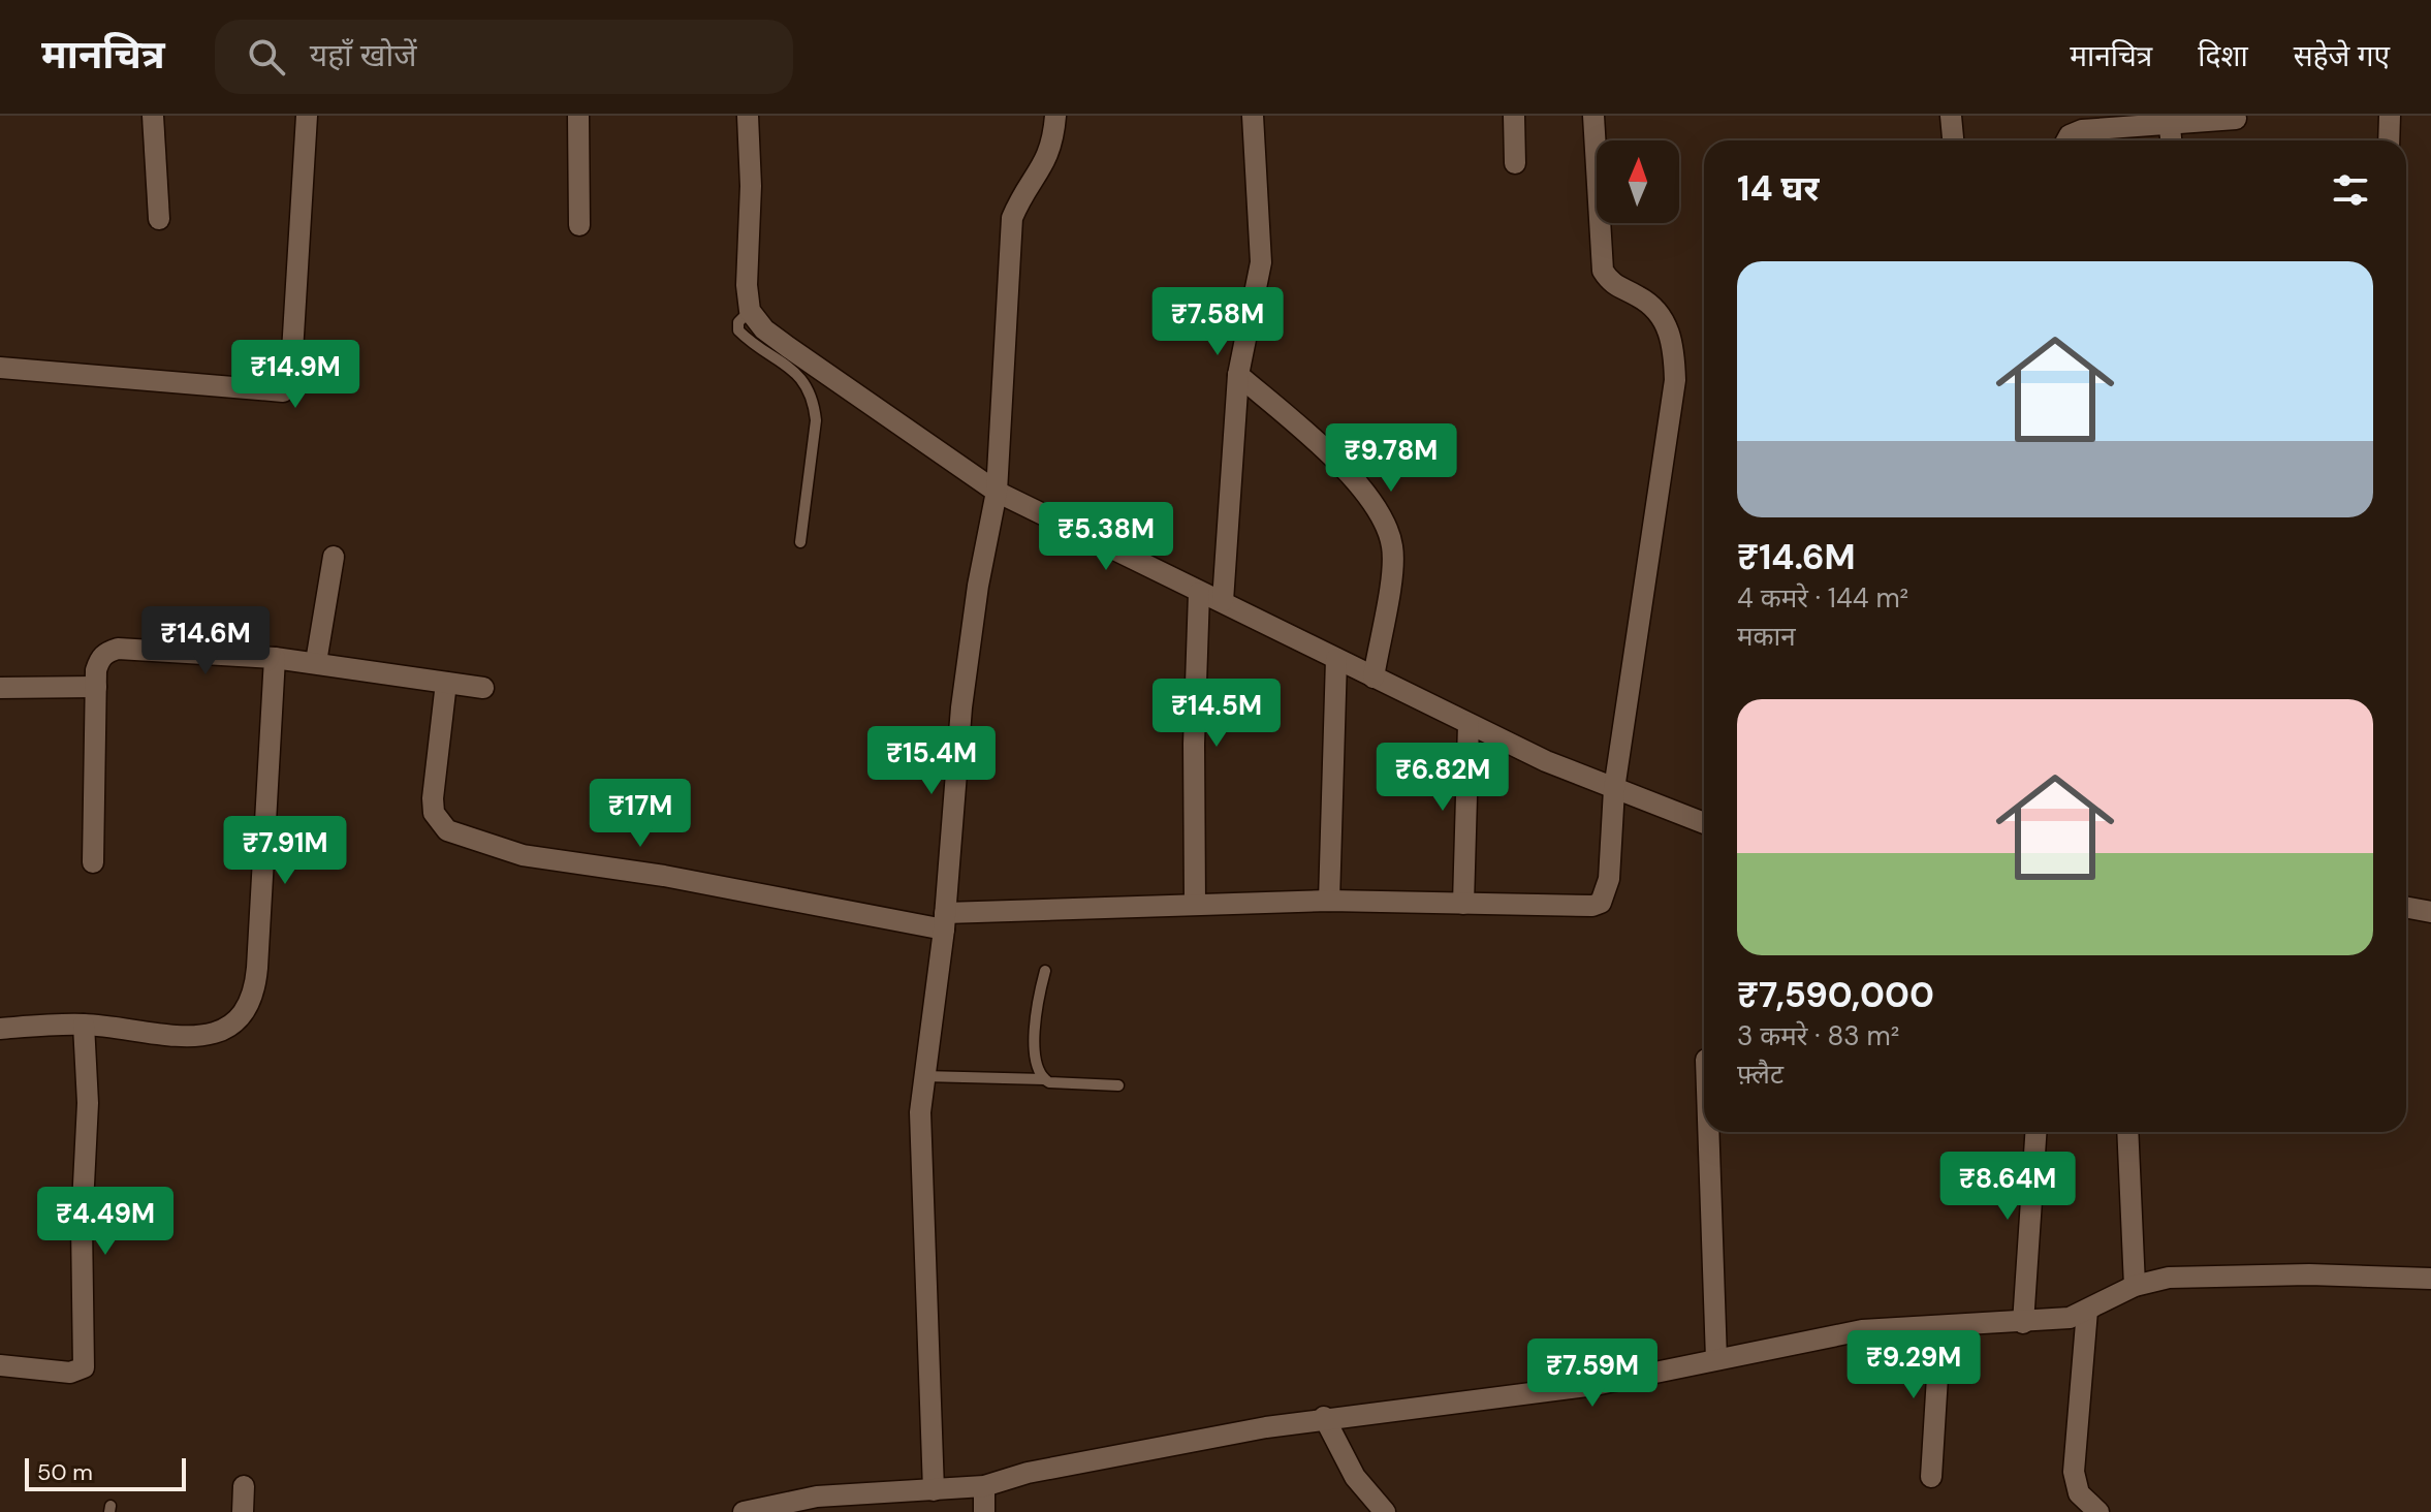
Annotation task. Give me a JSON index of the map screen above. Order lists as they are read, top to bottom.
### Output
{
  "scale_bar": "50 m",
  "north": "top",
  "page": {
    "header": "मानचित्र",
    "search": "यहाँ खोजें",
    "nav": ["मानचित्र", "दिशा", "सहेजे गए"],
    "heading": "14 घर",
    "list": [
      {
        "name": "₹14.6M",
        "note": "4 कमरे · 144 m² · मकान"
      },
      {
        "name": "₹7,590,000",
        "note": "3 कमरे · 83 m² · फ़्लैट"
      }
    ],
    "price": [
      "₹7.58M",
      "₹14.9M",
      "₹9.78M",
      "₹5.38M",
      "₹14.6M",
      "₹14.5M",
      "₹15.4M",
      "₹6.82M",
      "₹17M",
      "₹7.91M",
      "₹8.64M",
      "₹4.49M",
      "₹9.29M",
      "₹7.59M"
    ],
    "scale": "50 m"
  }
}
